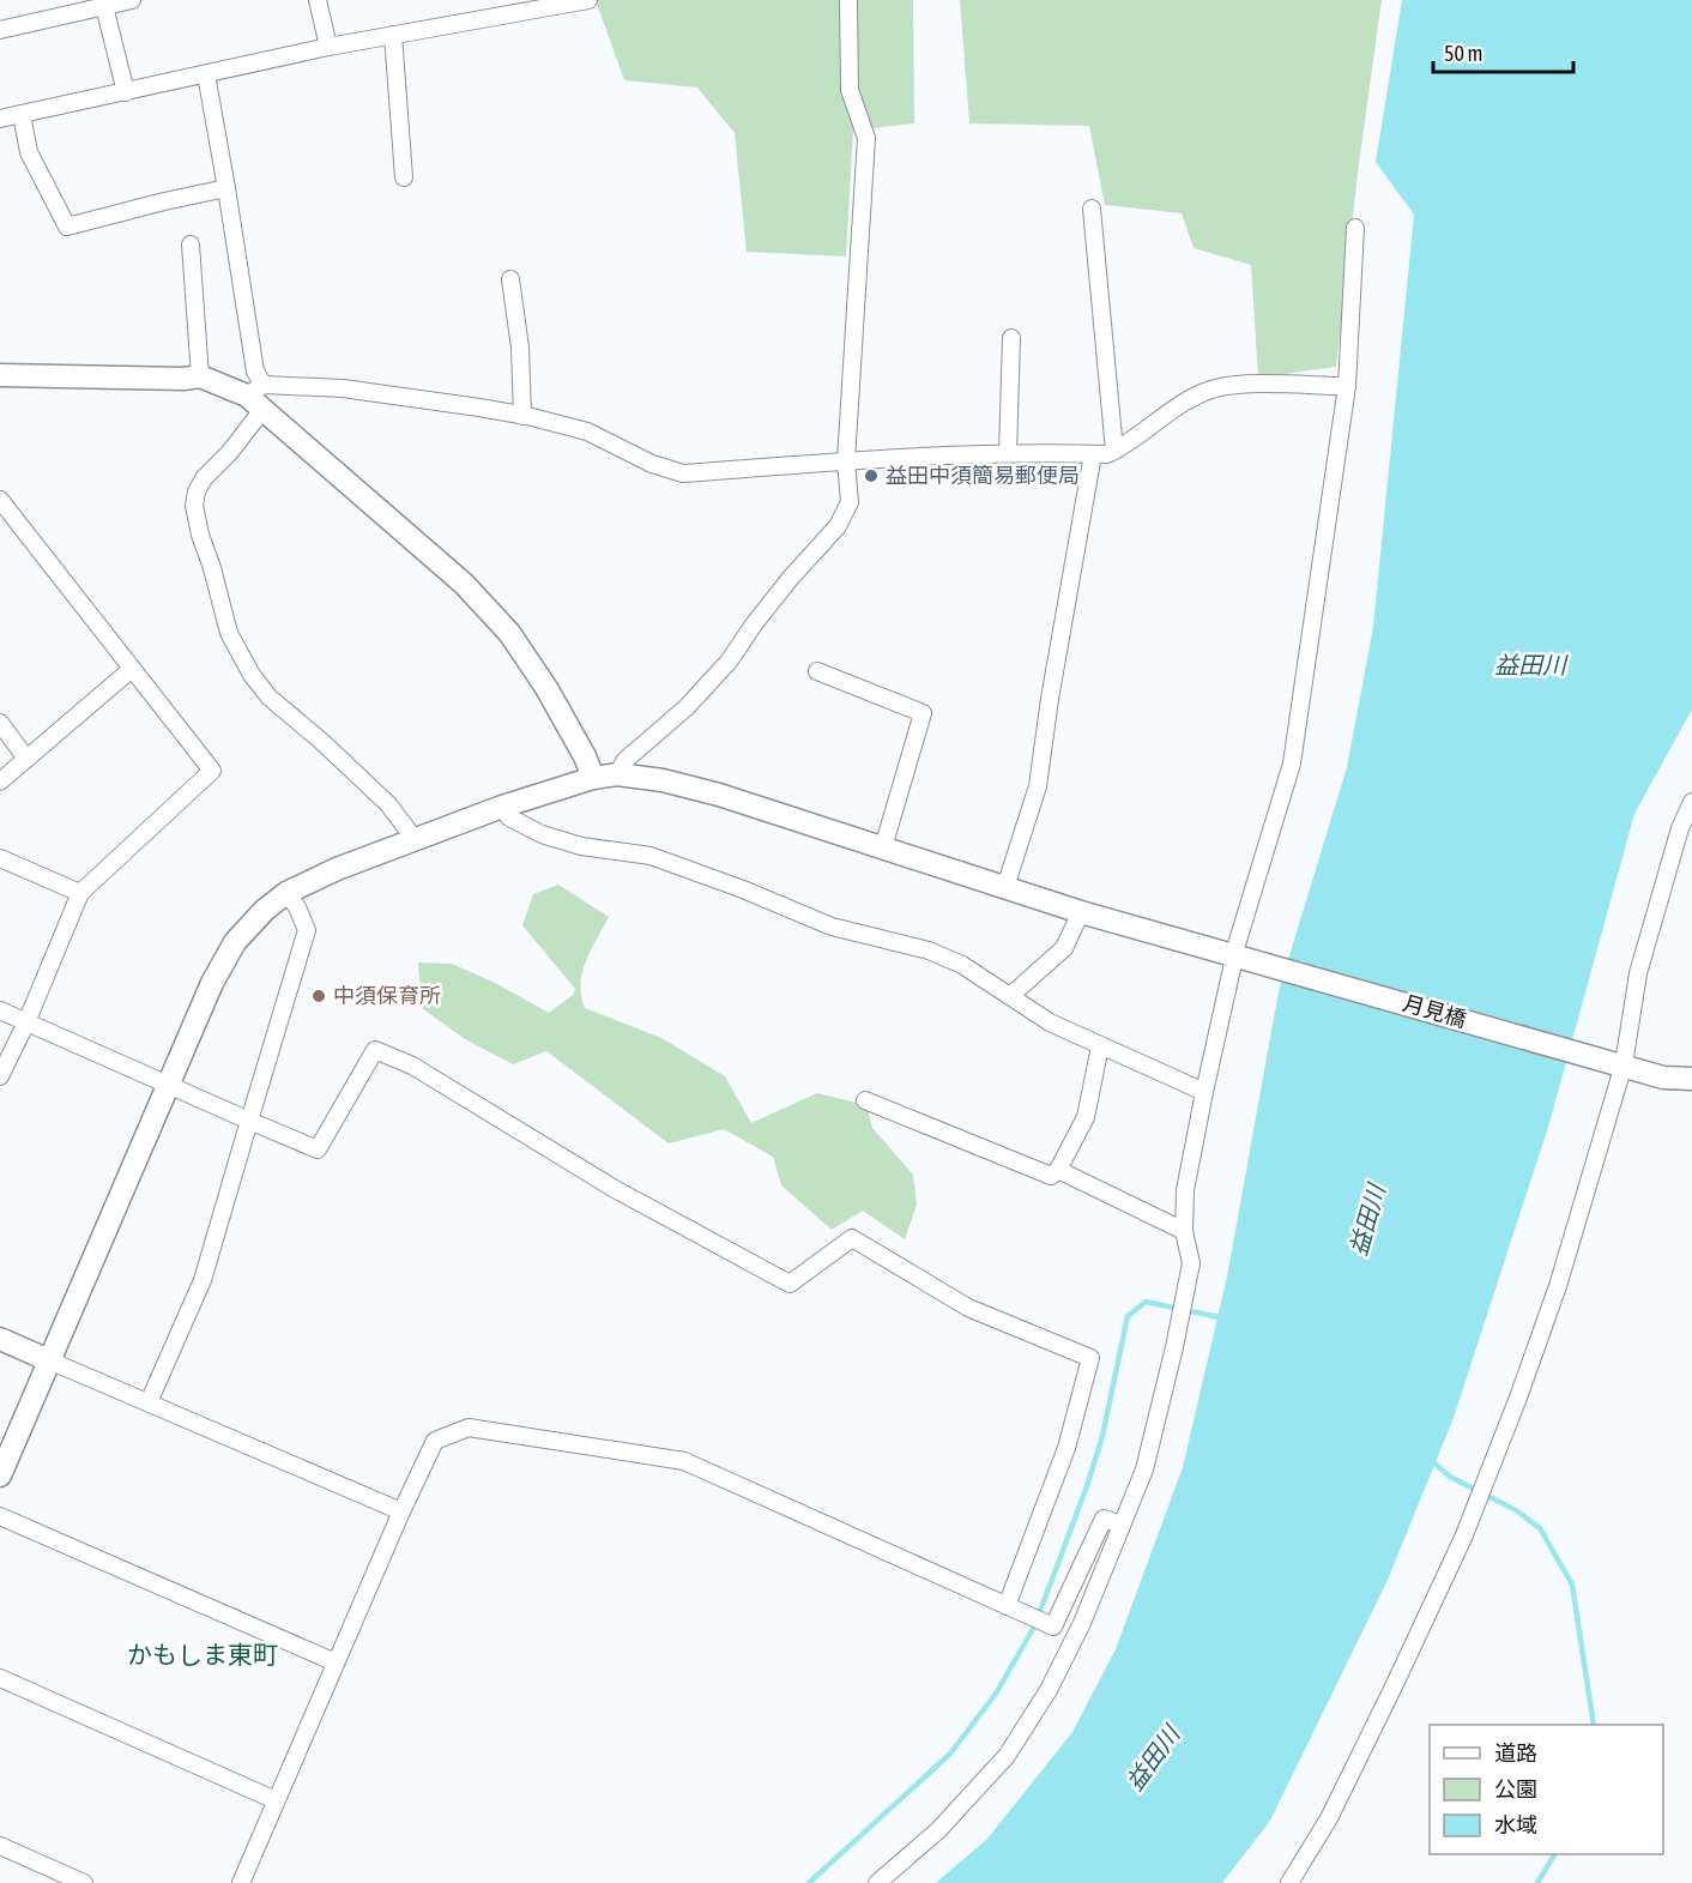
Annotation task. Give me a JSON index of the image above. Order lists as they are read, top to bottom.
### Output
{
  "streets": {
    "street": ["月見橋"]
  },
  "districts": ["かもしま東町"],
  "water": ["益田川"],
  "places": ["益田中須簡易郵便局", "中須保育所"],
  "legend": ["道路", "公園", "水域"],
  "scale_bar": "50 m"
}
